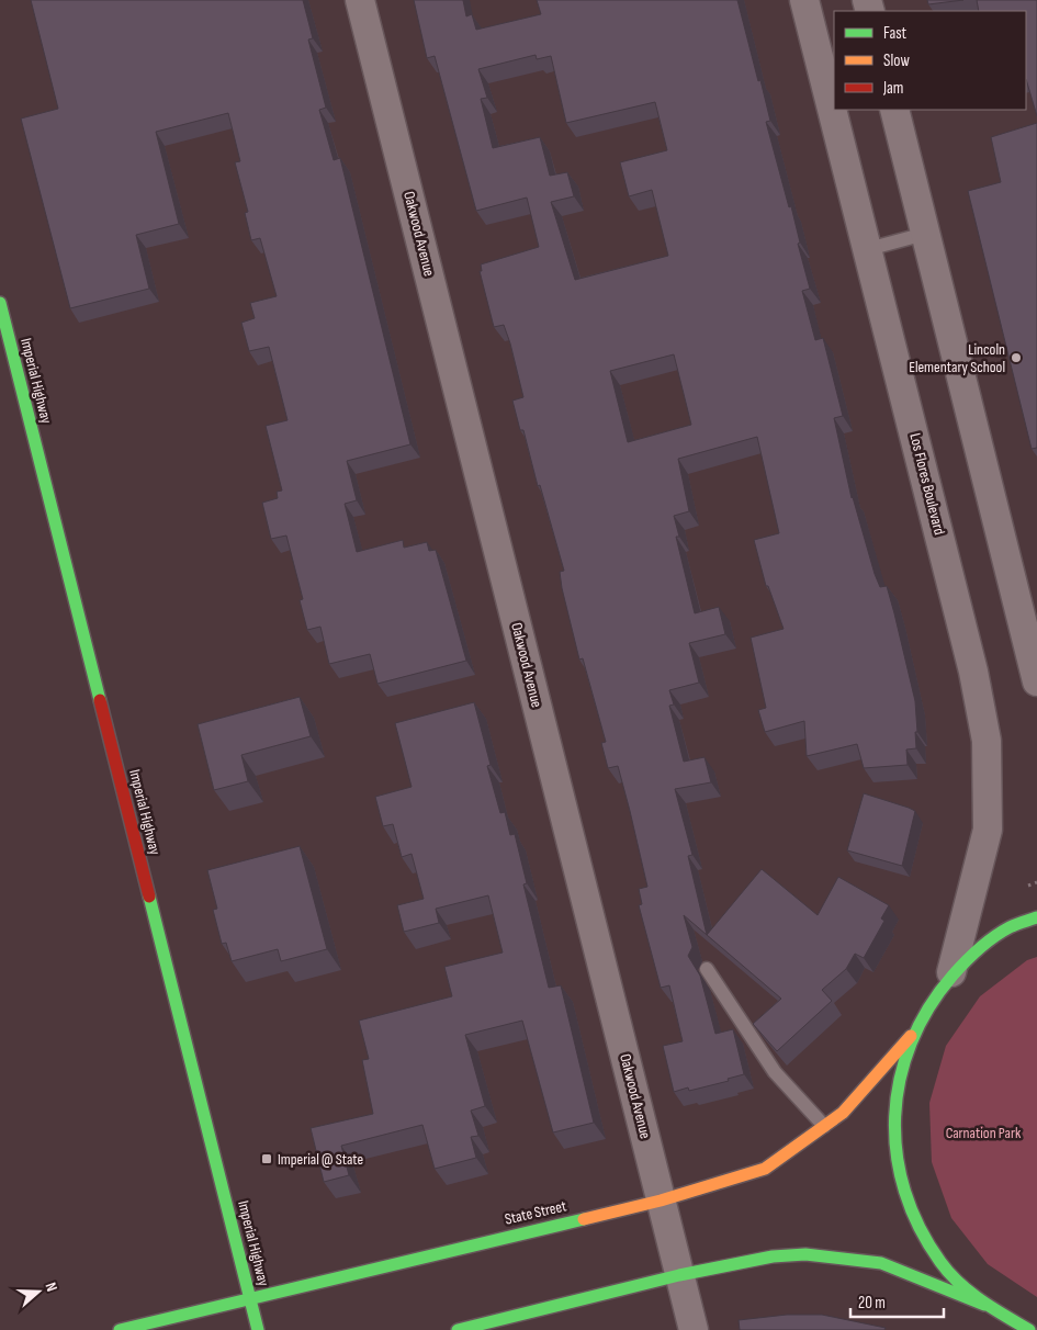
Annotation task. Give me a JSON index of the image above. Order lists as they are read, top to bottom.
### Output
{
  "streets": {
    "main road": ["Imperial Highway", "State Street"],
    "street": ["Oakwood Avenue", "Los Flores Boulevard"]
  },
  "crossings": [
    ["Oakwood Avenue", "State Street"],
    ["Imperial Highway", "State Street"]
  ],
  "parks": ["Carnation Park"],
  "places": {
    "other": ["Lincoln Elementary School"],
    "transit": ["Imperial @ State"]
  },
  "legend": ["Fast", "Slow", "Jam"],
  "scale_bar": "20 m",
  "north": "right"
}
